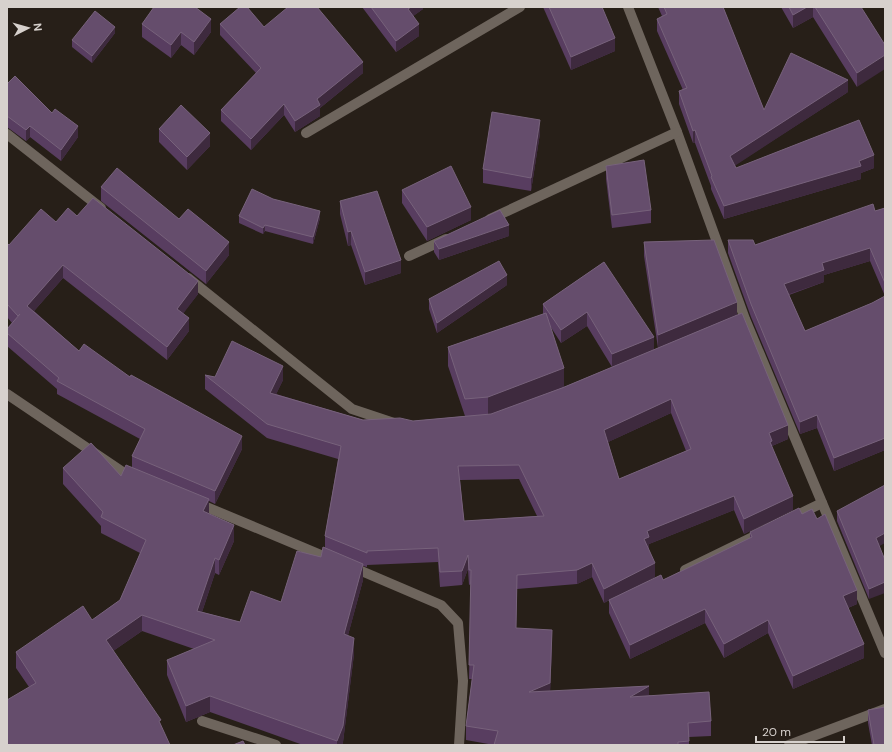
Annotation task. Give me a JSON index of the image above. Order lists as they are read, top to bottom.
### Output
{
  "scale_bar": "20 m",
  "north": "right"
}
